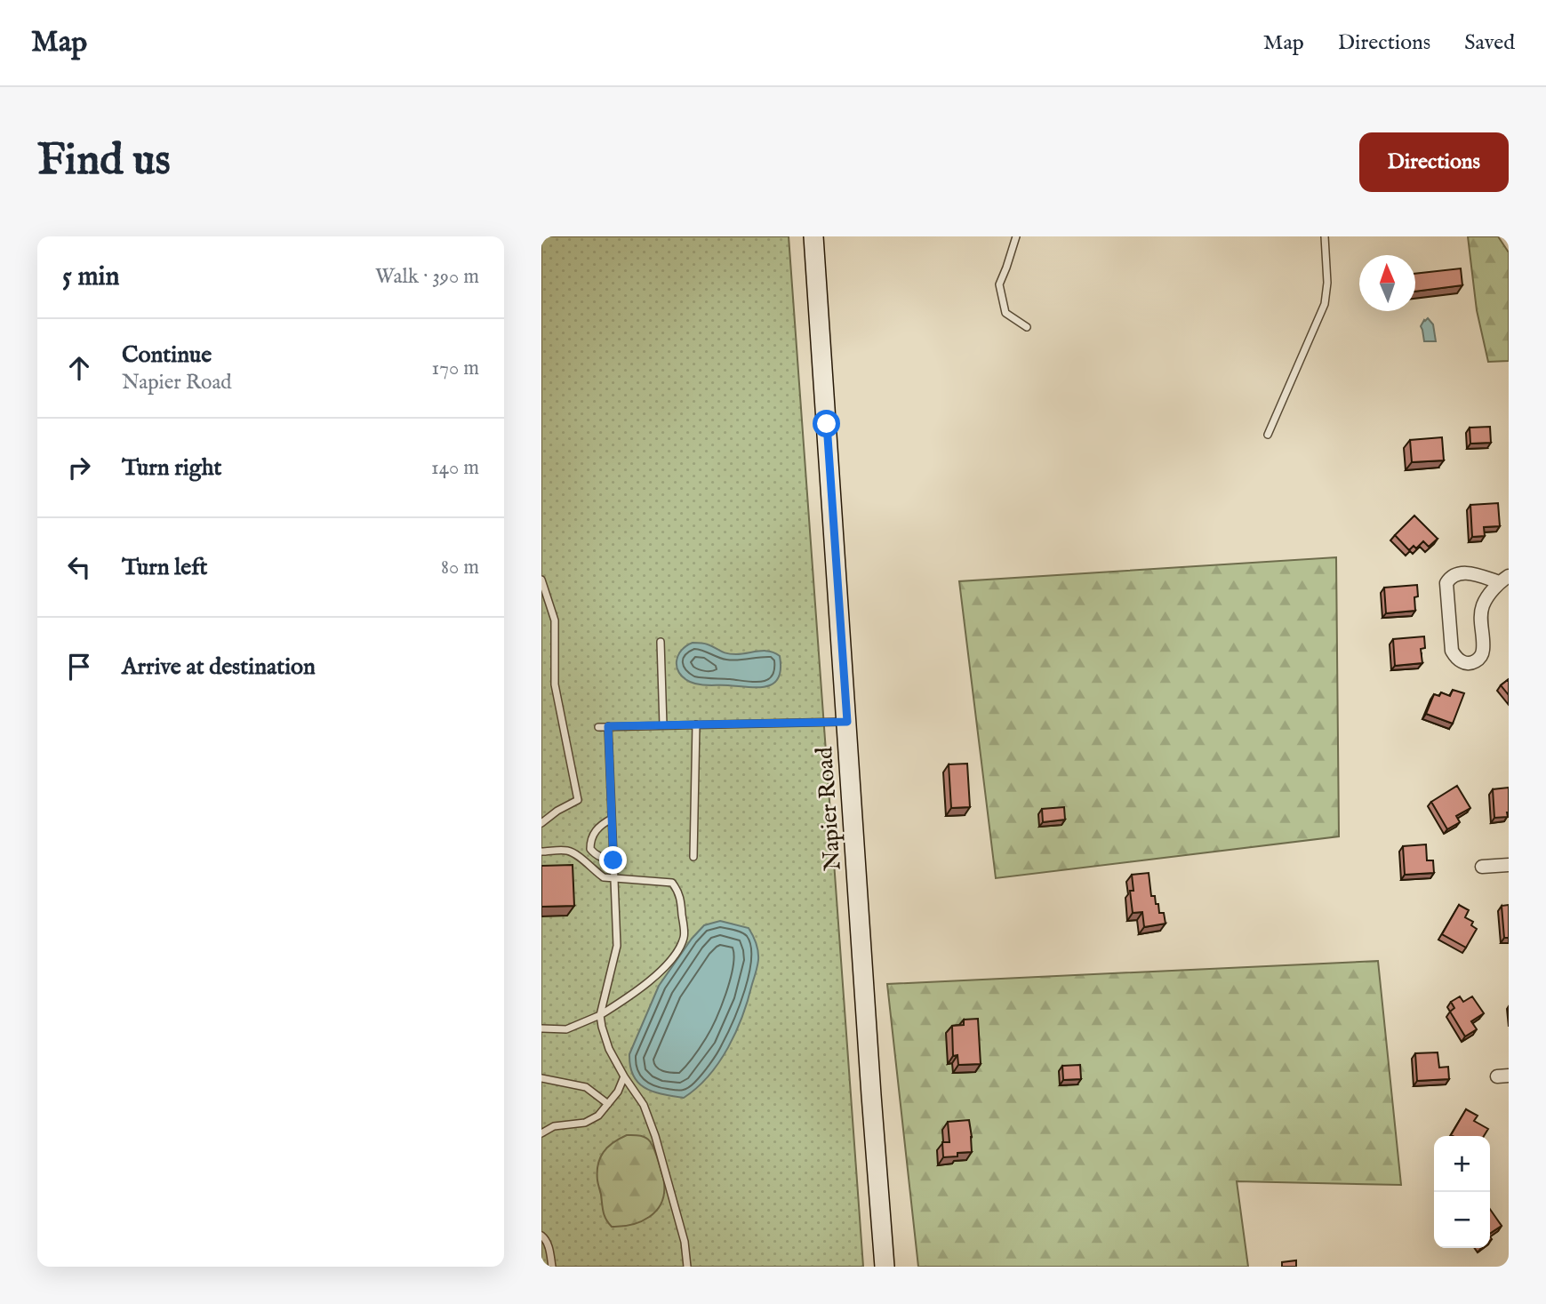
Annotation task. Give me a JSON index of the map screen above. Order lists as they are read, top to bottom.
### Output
{
  "streets": {
    "street": ["Napier Road"]
  },
  "north": "top",
  "page": {
    "header": "Map",
    "nav": ["Map", "Directions", "Saved"],
    "buttons": "Directions",
    "title": "Find us",
    "heading": ["5 min", "Walk · 390 m"],
    "list": [
      ["Continue", "Napier Road", "170 m"],
      ["Turn right", "140 m"],
      ["Turn left", "80 m"],
      "Arrive at destination"
    ],
    "map_buttons": ["+", "−"]
  }
}
